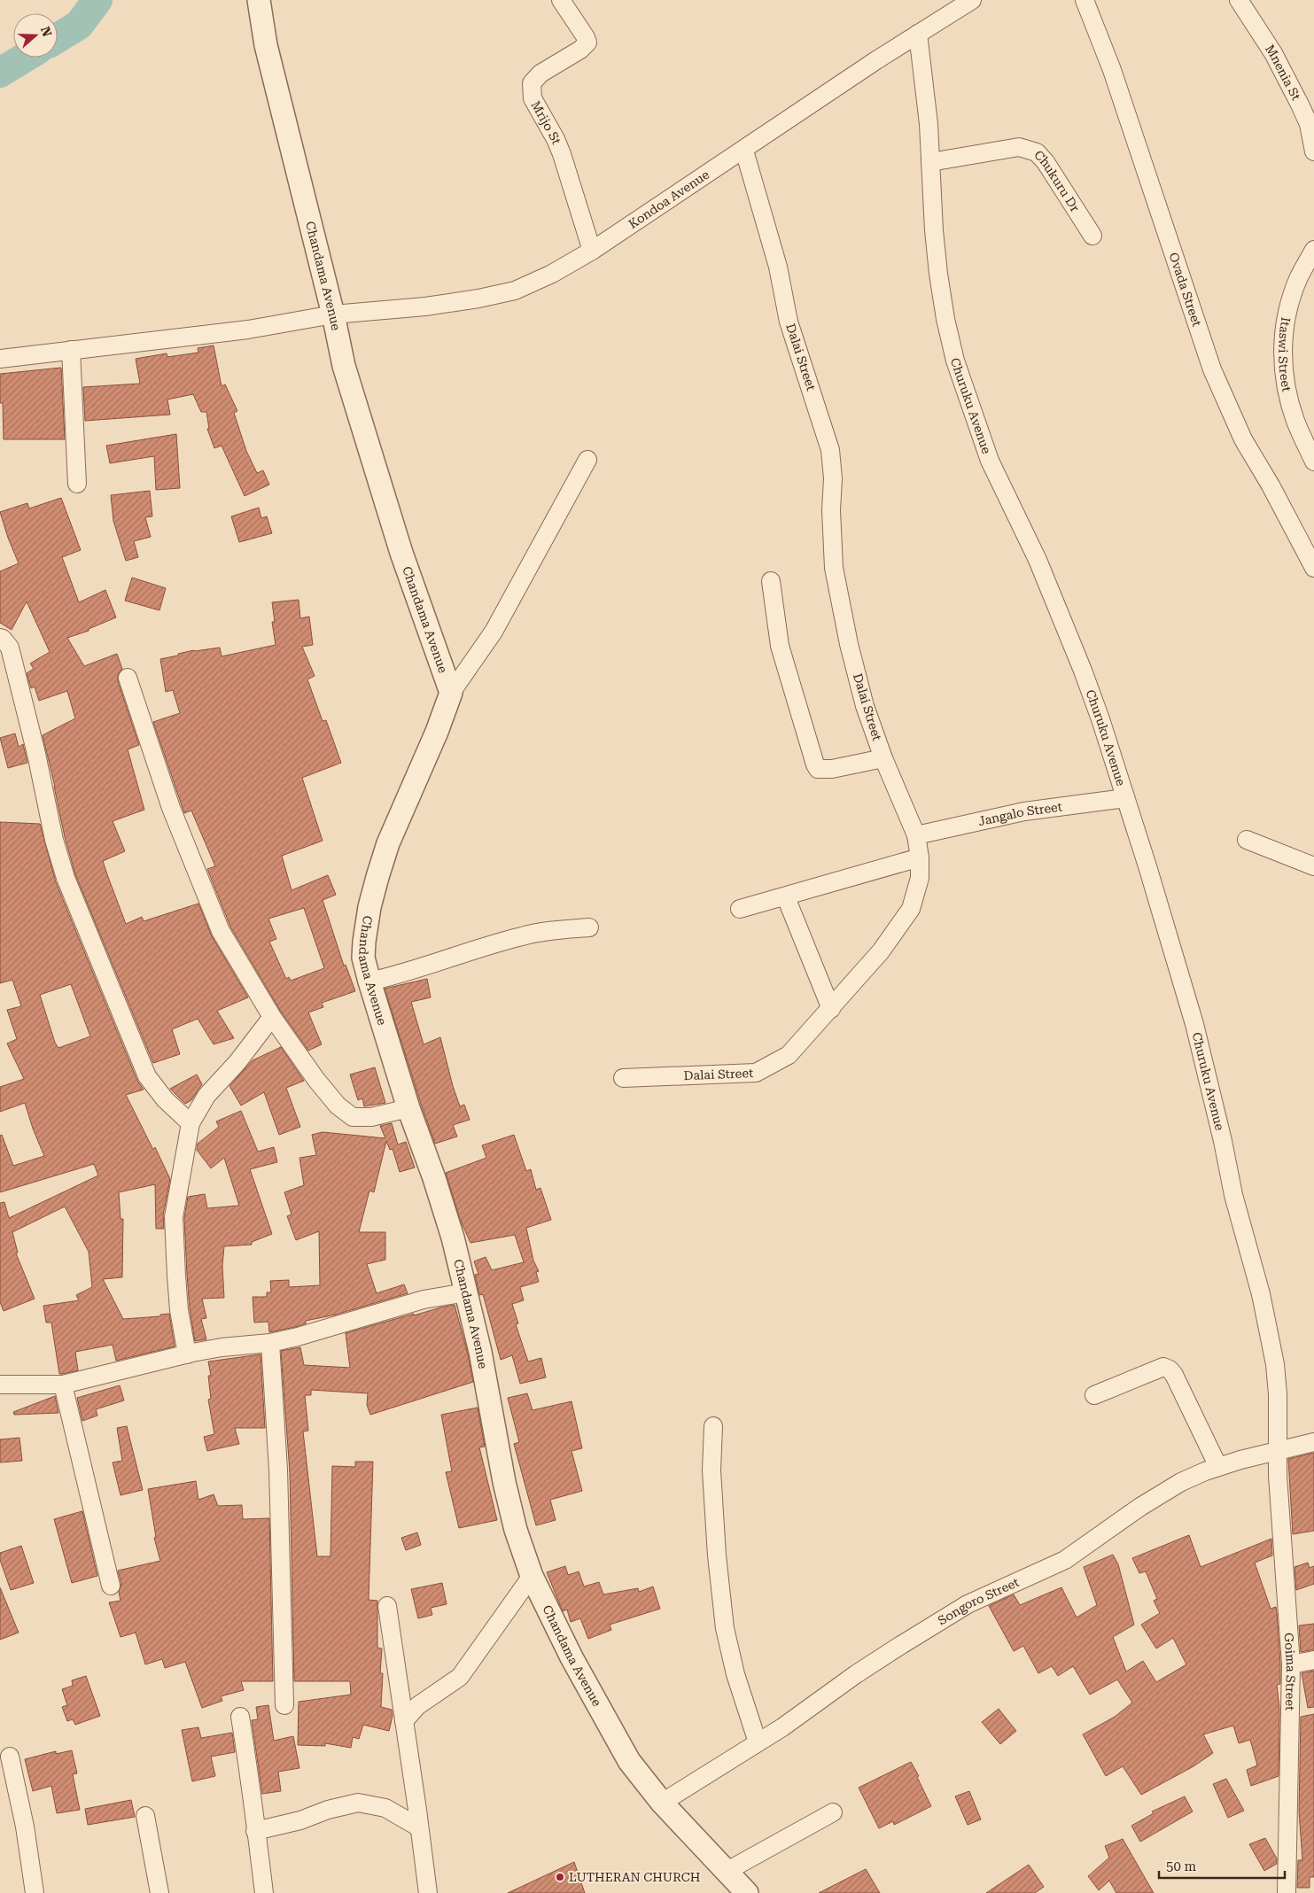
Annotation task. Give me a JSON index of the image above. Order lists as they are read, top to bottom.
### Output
{
  "streets": {
    "street": [
      "Mnenia St",
      "Mrijo St",
      "Chukuru Dr",
      "Kondoa Avenue",
      "Chandama Avenue",
      "Ovada Street",
      "Itaswi Street",
      "Dalai Street",
      "Churuku Avenue",
      "Jangalo Street",
      "Songoro Street",
      "Goima Street"
    ]
  },
  "crossings": [
    ["Mrijo St", "Kondoa Avenue"],
    ["Chukuru Dr", "Churuku Avenue"],
    ["Kondoa Avenue", "Chandama Avenue"],
    ["Kondoa Avenue", "Dalai Street"],
    ["Kondoa Avenue", "Churuku Avenue"],
    ["Chandama Avenue", "Songoro Street"],
    ["Dalai Street", "Jangalo Street"],
    ["Churuku Avenue", "Jangalo Street"],
    ["Churuku Avenue", "Songoro Street"],
    ["Churuku Avenue", "Goima Street"],
    ["Songoro Street", "Goima Street"]
  ],
  "places": ["LUTHERAN CHURCH"],
  "scale_bar": "50 m",
  "north": "right"
}
